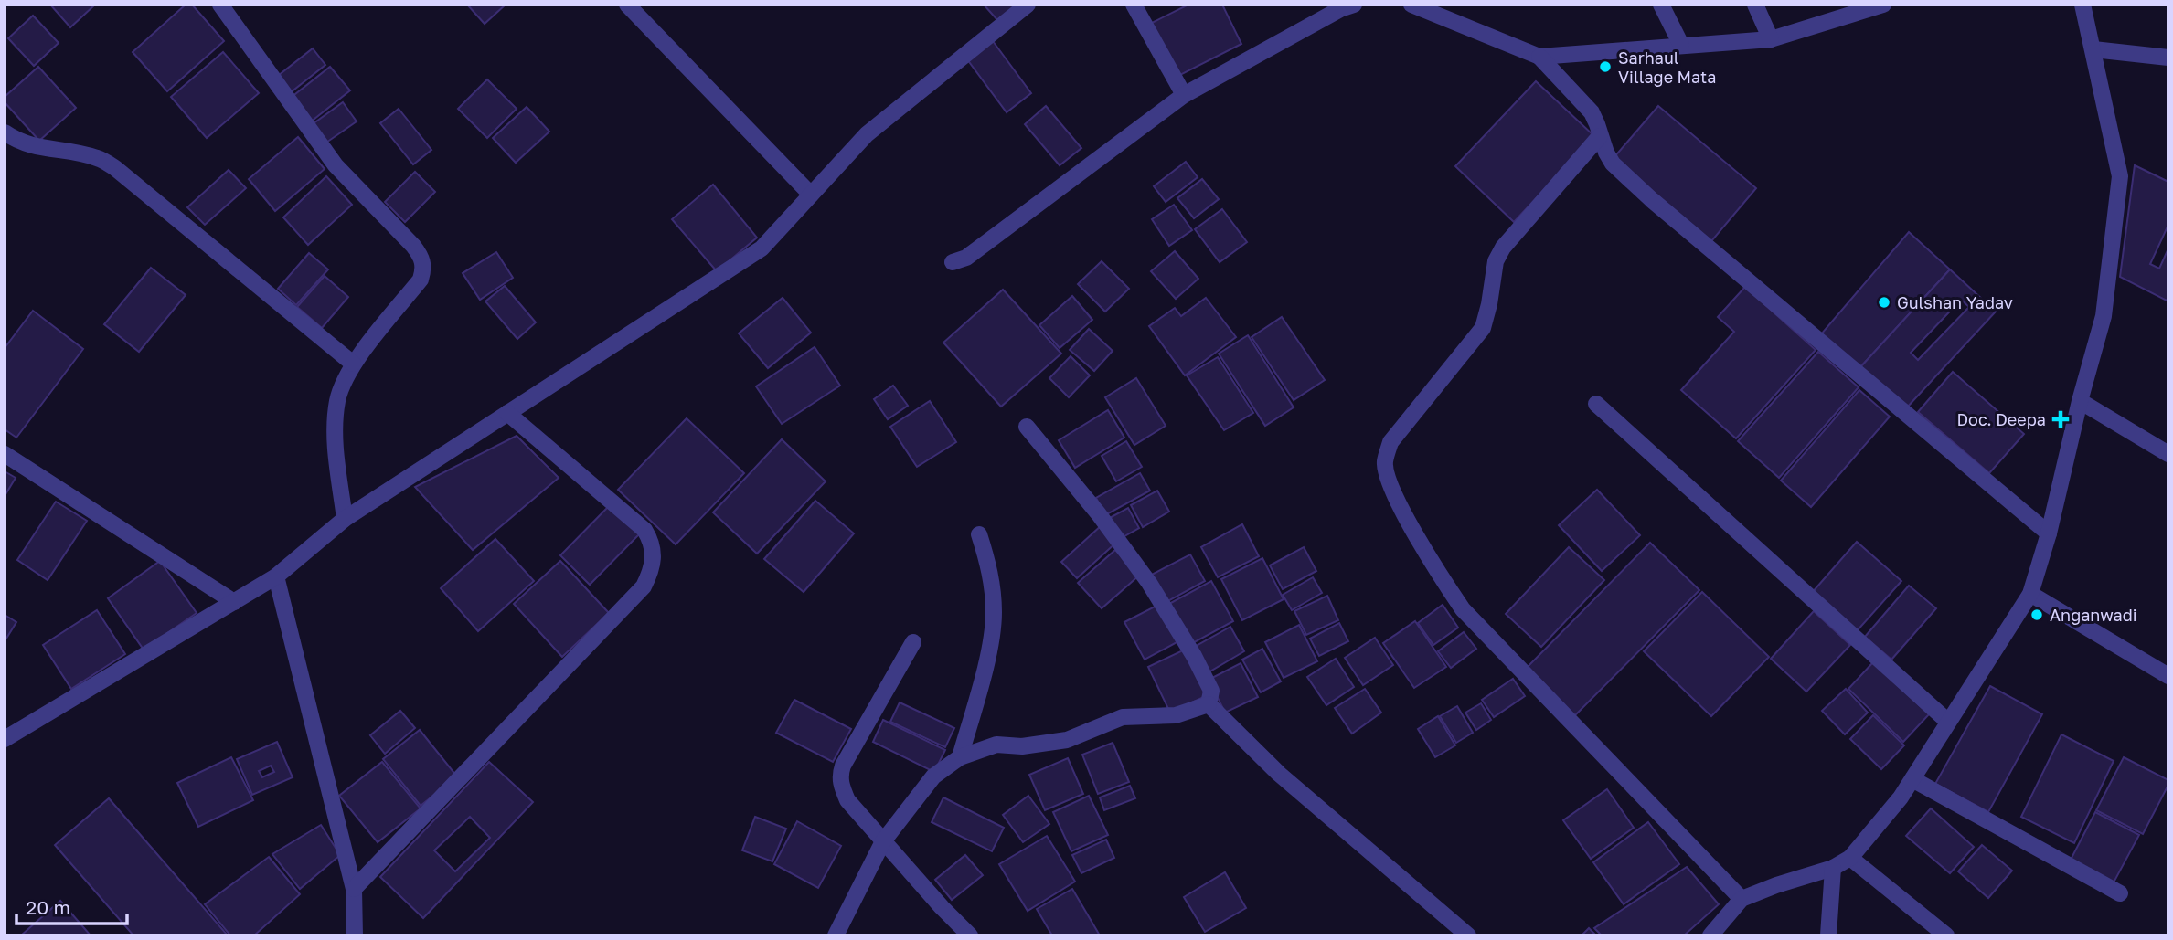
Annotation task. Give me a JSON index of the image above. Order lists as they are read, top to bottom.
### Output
{
  "places": {
    "other": ["Sarhaul Village Mata", "Gulshan Yadav", "Anganwadi"],
    "health": ["Doc. Deepa"]
  },
  "scale_bar": "20 m"
}
